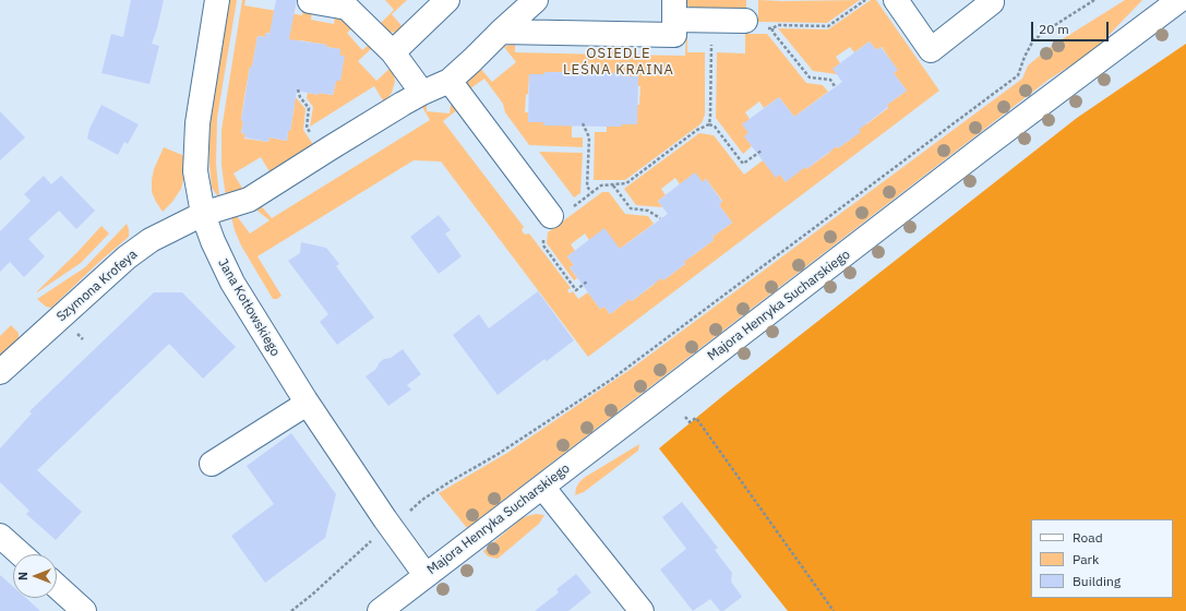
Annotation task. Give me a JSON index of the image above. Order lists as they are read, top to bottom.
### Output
{
  "streets": {
    "street": ["Szymona Krofeya", "Majora Henryka Sucharskiego", "Jana Kotłowskiego"]
  },
  "crossings": [
    ["Szymona Krofeya", "Jana Kotłowskiego"],
    ["Majora Henryka Sucharskiego", "Jana Kotłowskiego"]
  ],
  "districts": ["OSIEDLE LEŚNA KRAINA"],
  "legend": ["Road", "Park", "Building"],
  "scale_bar": "20 m",
  "north": "left"
}
